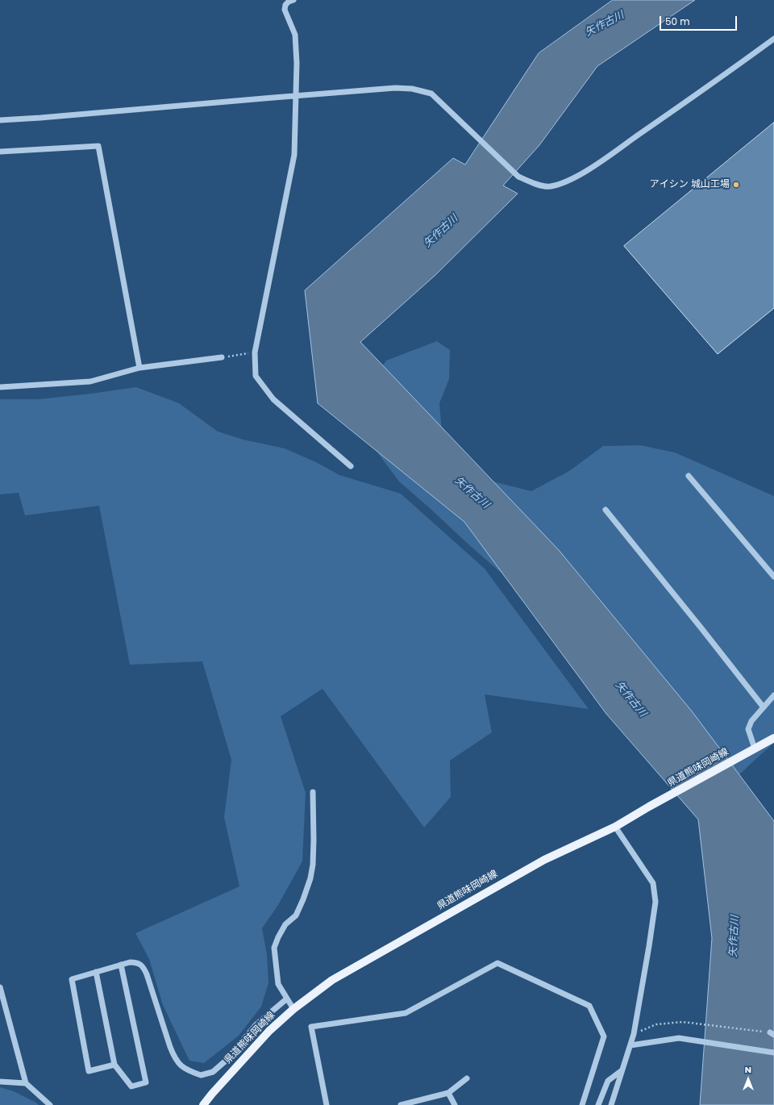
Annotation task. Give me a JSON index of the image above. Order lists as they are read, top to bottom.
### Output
{
  "streets": {
    "main road": ["県道熊味岡崎線"]
  },
  "water": ["矢作古川"],
  "places": ["アイシン 城山工場"],
  "scale_bar": "50 m",
  "north": "top"
}
